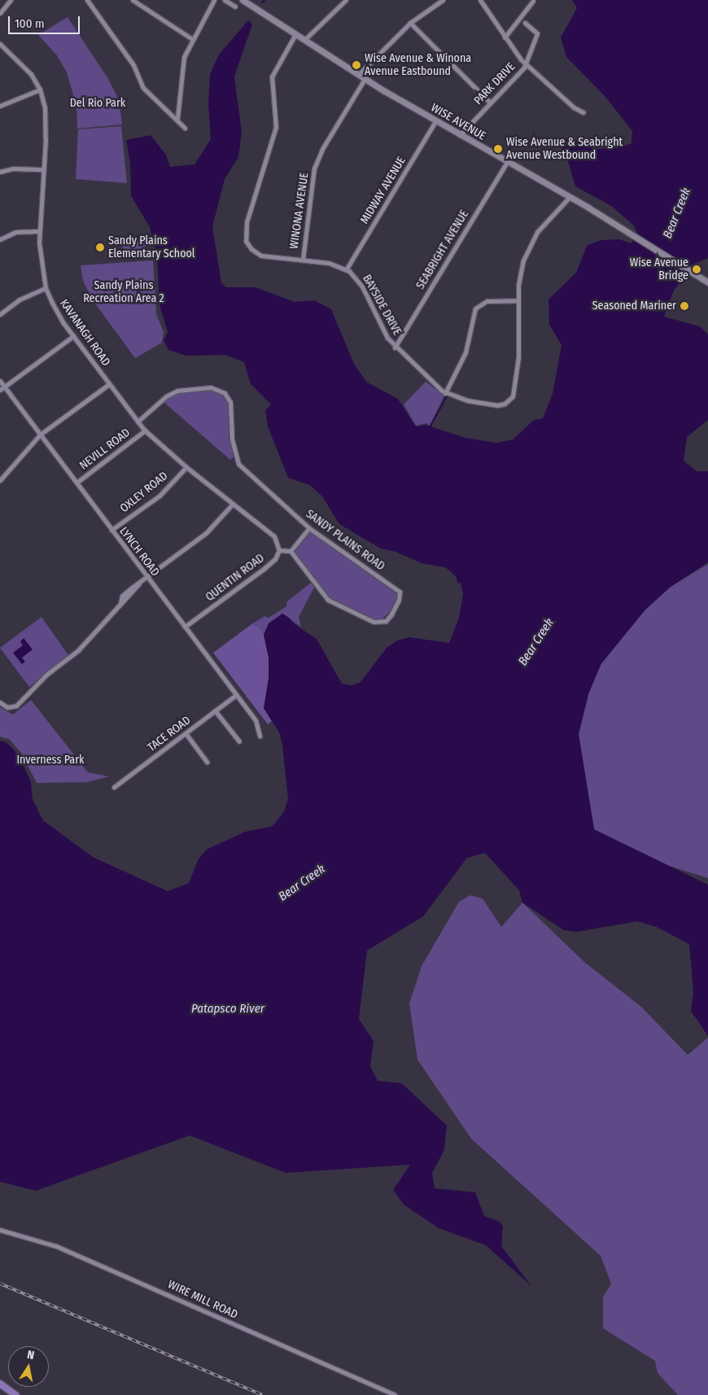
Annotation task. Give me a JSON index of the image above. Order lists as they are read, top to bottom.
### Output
{
  "streets": {
    "main road": ["WISE AVENUE"],
    "street": [
      "PARK DRIVE",
      "MIDWAY AVENUE",
      "WINONA AVENUE",
      "SEABRIGHT AVENUE",
      "BAYSIDE DRIVE",
      "KAVANAGH ROAD",
      "NEVILL ROAD",
      "OXLEY ROAD",
      "SANDY PLAINS ROAD",
      "LYNCH ROAD",
      "QUENTIN ROAD",
      "TACE ROAD",
      "WIRE MILL ROAD"
    ]
  },
  "crossings": [
    ["PARK DRIVE", "WISE AVENUE"],
    ["WISE AVENUE", "MIDWAY AVENUE"],
    ["WISE AVENUE", "WINONA AVENUE"],
    ["WISE AVENUE", "SEABRIGHT AVENUE"],
    ["WISE AVENUE", "BAYSIDE DRIVE"],
    ["MIDWAY AVENUE", "BAYSIDE DRIVE"],
    ["WINONA AVENUE", "BAYSIDE DRIVE"],
    ["SEABRIGHT AVENUE", "BAYSIDE DRIVE"],
    ["KAVANAGH ROAD", "NEVILL ROAD"],
    ["KAVANAGH ROAD", "OXLEY ROAD"],
    ["KAVANAGH ROAD", "SANDY PLAINS ROAD"],
    ["KAVANAGH ROAD", "QUENTIN ROAD"],
    ["NEVILL ROAD", "LYNCH ROAD"],
    ["OXLEY ROAD", "LYNCH ROAD"],
    ["SANDY PLAINS ROAD", "QUENTIN ROAD"],
    ["LYNCH ROAD", "QUENTIN ROAD"],
    ["LYNCH ROAD", "TACE ROAD"]
  ],
  "water": ["Bear Creek", "Patapsco River"],
  "parks": ["Del Rio Park", "Sandy Plains Recreation Area 2", "Inverness Park"],
  "places": [
    "Wise Avenue & Winona Avenue Eastbound",
    "Wise Avenue & Seabright Avenue Westbound",
    "Sandy Plains Elementary School",
    "Wise Avenue Bridge",
    "Seasoned Mariner"
  ],
  "scale_bar": "100 m",
  "north": "top"
}
